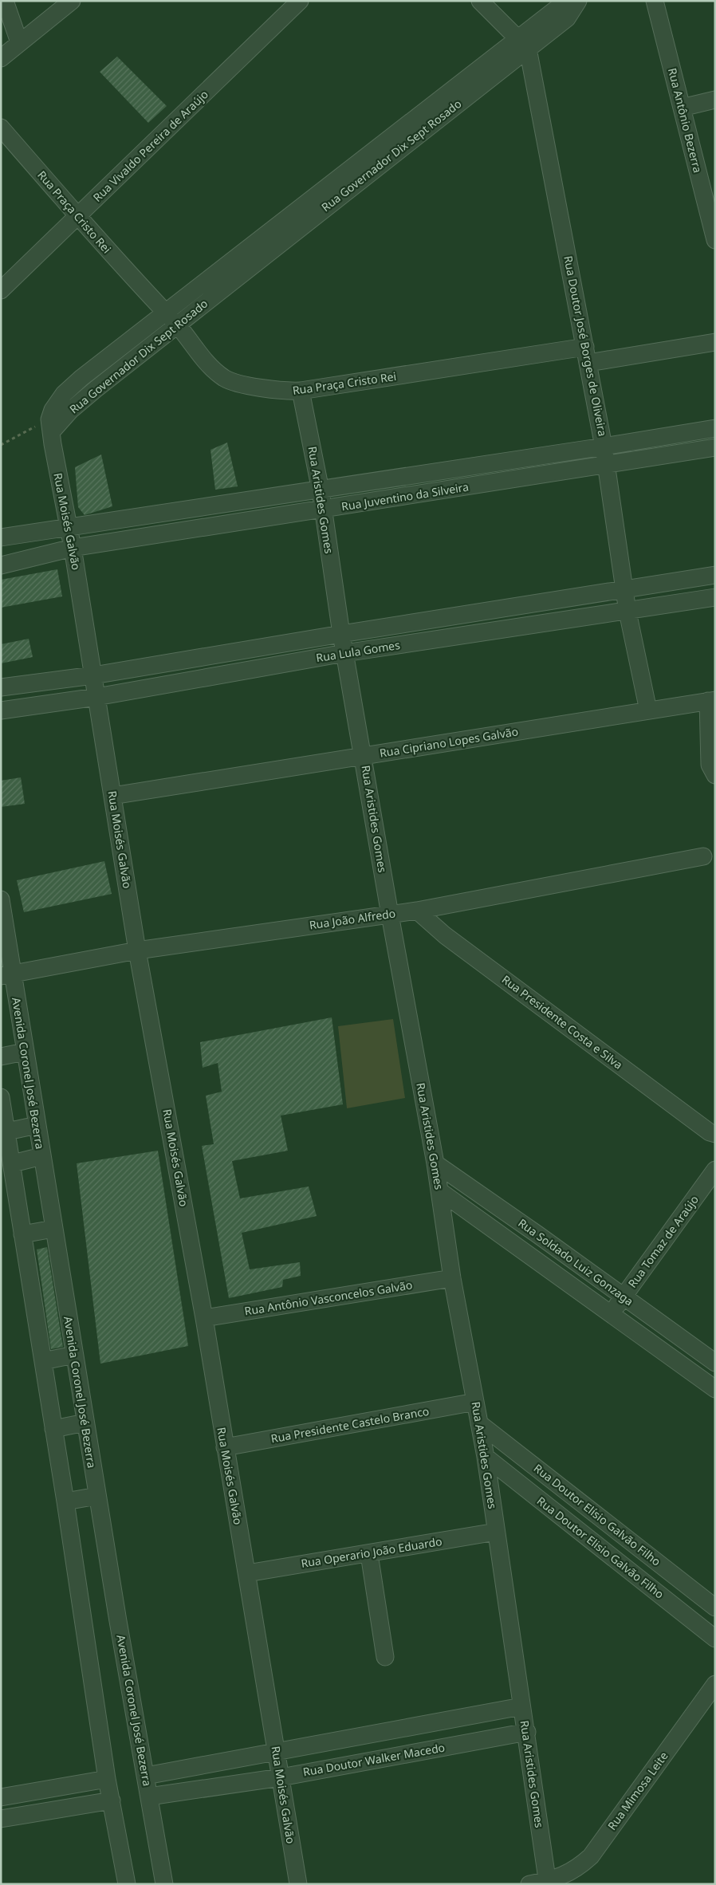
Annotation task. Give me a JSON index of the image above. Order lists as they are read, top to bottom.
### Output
{
  "streets": {
    "street": [
      "Rua Antônio Bezerra",
      "Rua Vivaldo Pereira de Araújo",
      "Rua Governador Dix Sept Rosado",
      "Rua Praça Cristo Rei",
      "Rua Doutor José Borges de Oliveira",
      "Rua Juventino da Silveira",
      "Rua Aristides Gomes",
      "Rua Moisés Galvão",
      "Rua Lula Gomes",
      "Rua Cipriano Lopes Galvão",
      "Rua João Alfredo",
      "Rua Presidente Costa e Silva",
      "Avenida Coronel José Bezerra",
      "Rua Tomaz de Araújo",
      "Rua Soldado Luiz Gonzaga",
      "Rua Antônio Vasconcelos Galvão",
      "Rua Presidente Castelo Branco",
      "Rua Doutor Elísio Galvão Filho",
      "Rua Doutor Elisio Galvão Filho",
      "Rua Operario João Eduardo",
      "Rua Doutor Walker Macedo",
      "Rua Mimosa Leite"
    ]
  },
  "crossings": [
    ["Rua Vivaldo Pereira de Araújo", "Rua Praça Cristo Rei"],
    ["Rua Governador Dix Sept Rosado", "Rua Praça Cristo Rei"],
    ["Rua Governador Dix Sept Rosado", "Rua Doutor José Borges de Oliveira"],
    ["Rua Governador Dix Sept Rosado", "Rua Moisés Galvão"],
    ["Rua Praça Cristo Rei", "Rua Doutor José Borges de Oliveira"],
    ["Rua Praça Cristo Rei", "Rua Aristides Gomes"],
    ["Rua Doutor José Borges de Oliveira", "Rua Juventino da Silveira"],
    ["Rua Doutor José Borges de Oliveira", "Rua Lula Gomes"],
    ["Rua Doutor José Borges de Oliveira", "Rua Cipriano Lopes Galvão"],
    ["Rua Juventino da Silveira", "Rua Aristides Gomes"],
    ["Rua Juventino da Silveira", "Rua Moisés Galvão"],
    ["Rua Aristides Gomes", "Rua Lula Gomes"],
    ["Rua Aristides Gomes", "Rua Cipriano Lopes Galvão"],
    ["Rua Aristides Gomes", "Rua João Alfredo"],
    ["Rua Aristides Gomes", "Rua Soldado Luiz Gonzaga"],
    ["Rua Aristides Gomes", "Rua Antônio Vasconcelos Galvão"],
    ["Rua Aristides Gomes", "Rua Presidente Castelo Branco"],
    ["Rua Aristides Gomes", "Rua Doutor Elísio Galvão Filho"],
    ["Rua Aristides Gomes", "Rua Doutor Elisio Galvão Filho"],
    ["Rua Aristides Gomes", "Rua Operario João Eduardo"],
    ["Rua Aristides Gomes", "Rua Doutor Walker Macedo"],
    ["Rua Aristides Gomes", "Rua Mimosa Leite"],
    ["Rua Moisés Galvão", "Rua Lula Gomes"],
    ["Rua Moisés Galvão", "Rua Cipriano Lopes Galvão"],
    ["Rua Moisés Galvão", "Rua João Alfredo"],
    ["Rua Moisés Galvão", "Rua Antônio Vasconcelos Galvão"],
    ["Rua Moisés Galvão", "Rua Presidente Castelo Branco"],
    ["Rua Moisés Galvão", "Rua Operario João Eduardo"],
    ["Rua Moisés Galvão", "Rua Doutor Walker Macedo"],
    ["Rua João Alfredo", "Rua Presidente Costa e Silva"],
    ["Rua João Alfredo", "Avenida Coronel José Bezerra"],
    ["Avenida Coronel José Bezerra", "Rua Doutor Walker Macedo"],
    ["Rua Tomaz de Araújo", "Rua Soldado Luiz Gonzaga"]
  ]
}
